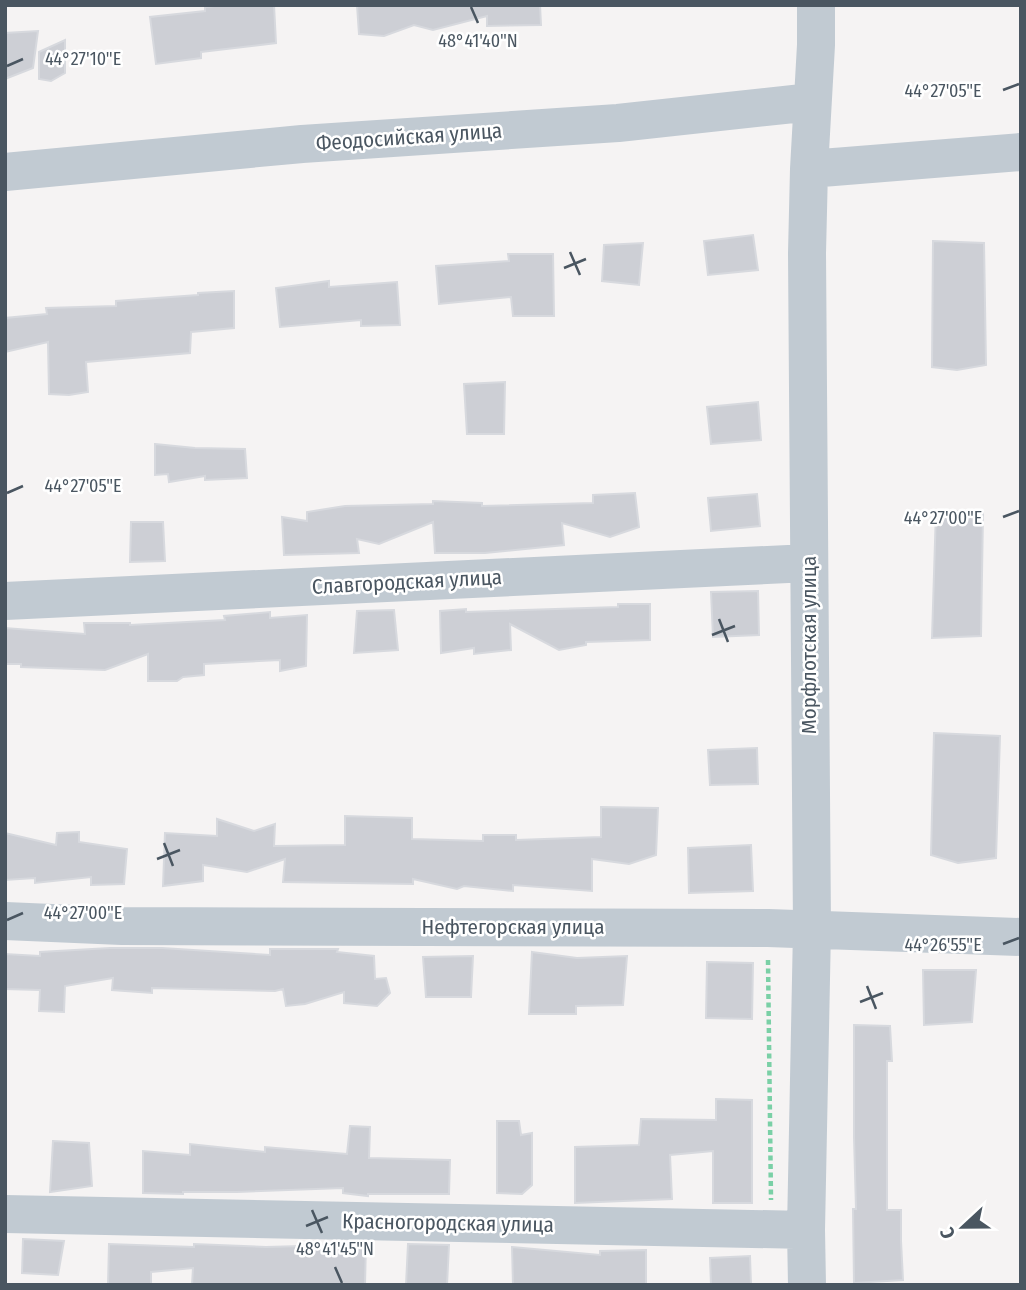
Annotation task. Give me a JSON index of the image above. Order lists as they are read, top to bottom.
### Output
{
  "streets": {
    "street": [
      "Феодосийская улица",
      "Славгородская улица",
      "Морфлотская улица",
      "Нефтегорская улица",
      "Красногородская улица"
    ]
  },
  "crossings": [
    ["Феодосийская улица", "Морфлотская улица"],
    ["Славгородская улица", "Морфлотская улица"],
    ["Морфлотская улица", "Нефтегорская улица"],
    ["Морфлотская улица", "Красногородская улица"]
  ],
  "north": "left",
  "coordinates": [
    "48°41'40\"N",
    "44°27'10\"E",
    "44°27'05\"E",
    "44°27'00\"E",
    "44°26'55\"E",
    "48°41'45\"N"
  ]
}
